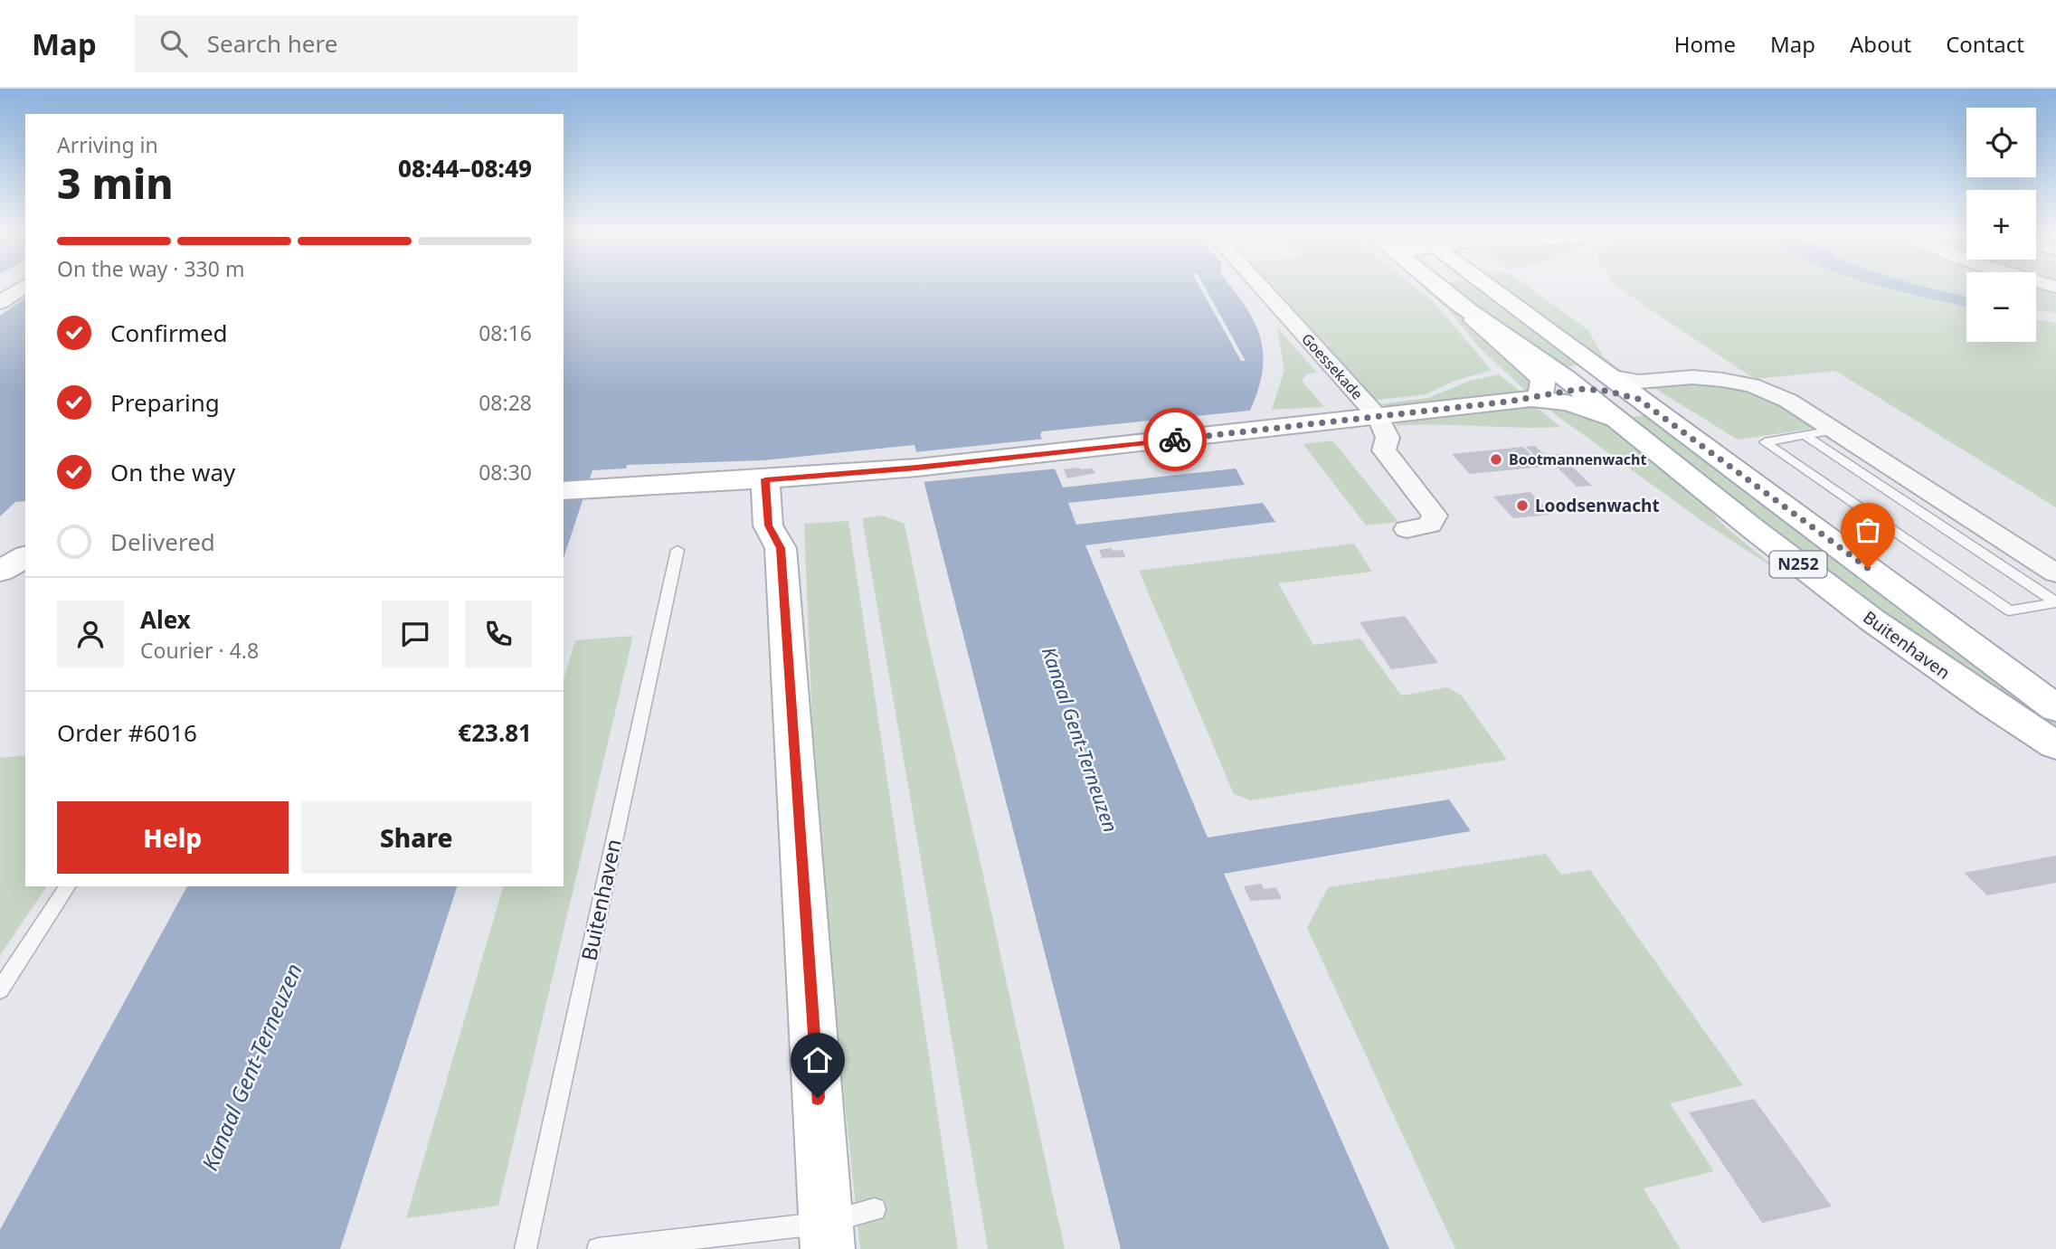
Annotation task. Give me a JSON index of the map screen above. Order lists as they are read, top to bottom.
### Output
{
  "streets": {
    "main road": ["N252", "Buitenhaven"],
    "street": ["Goessekade"]
  },
  "crossings": [
    ["Goessekade", "Buitenhaven"]
  ],
  "water": ["Kanaal Gent-Terneuzen"],
  "places": ["Bootmannenwacht", "Loodsenwacht"],
  "page": {
    "header": "Map",
    "search": "Search here",
    "nav": [
      "Home",
      "Map",
      "About",
      "Contact"
    ],
    "map_buttons": ["+", "−"],
    "heading": ["3 min", "Arriving in", "08:44–08:49"],
    "panel": [
      "Alex",
      "Courier · 4.8",
      "Order #6016",
      "€23.81"
    ],
    "bar": "On the way · 330 m",
    "list": [
      ["Confirmed", "08:16"],
      ["Preparing", "08:28"],
      ["On the way", "08:30"],
      "Delivered"
    ],
    "buttons": ["Help", "Share"]
  }
}
